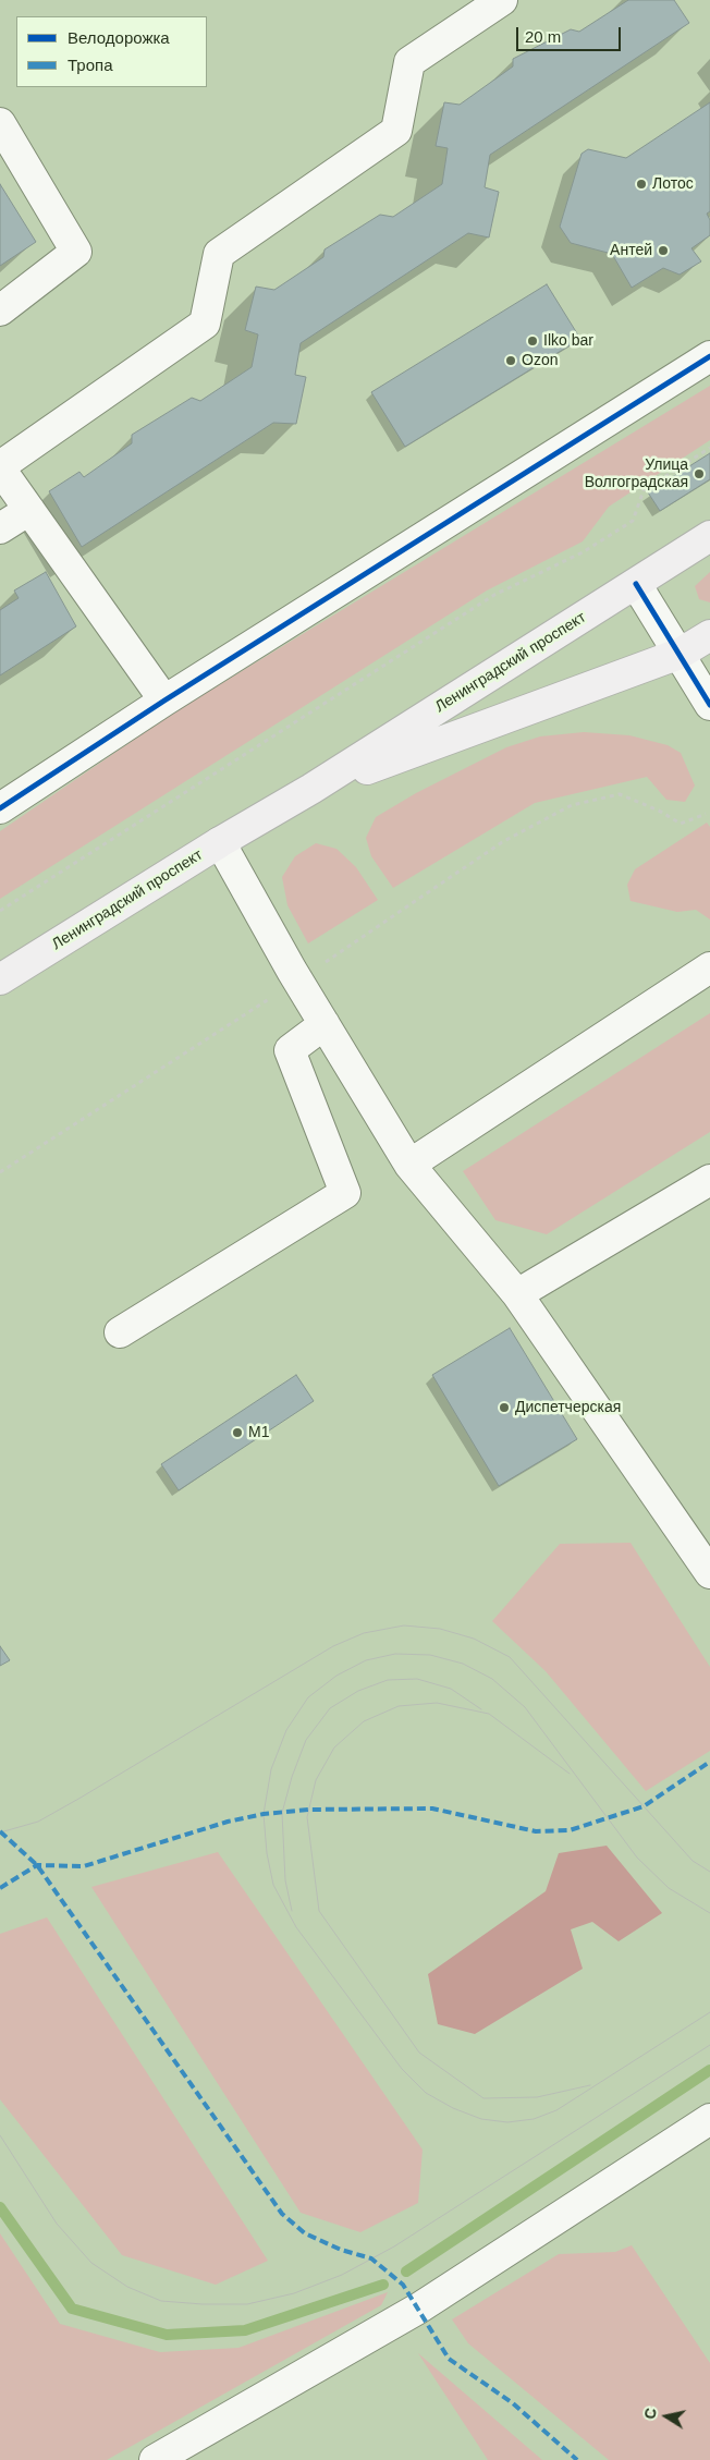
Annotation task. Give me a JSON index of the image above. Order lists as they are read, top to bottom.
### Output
{
  "streets": {
    "main road": ["Ленинградский проспект"]
  },
  "places": [
    "Лотос",
    "Антей",
    "Ilko bar",
    "Ozon",
    "Улица Волгоградская",
    "Диспетчерская",
    "М1"
  ],
  "legend": ["Велодорожка", "Тропа"],
  "scale_bar": "20 m",
  "north": "left"
}
